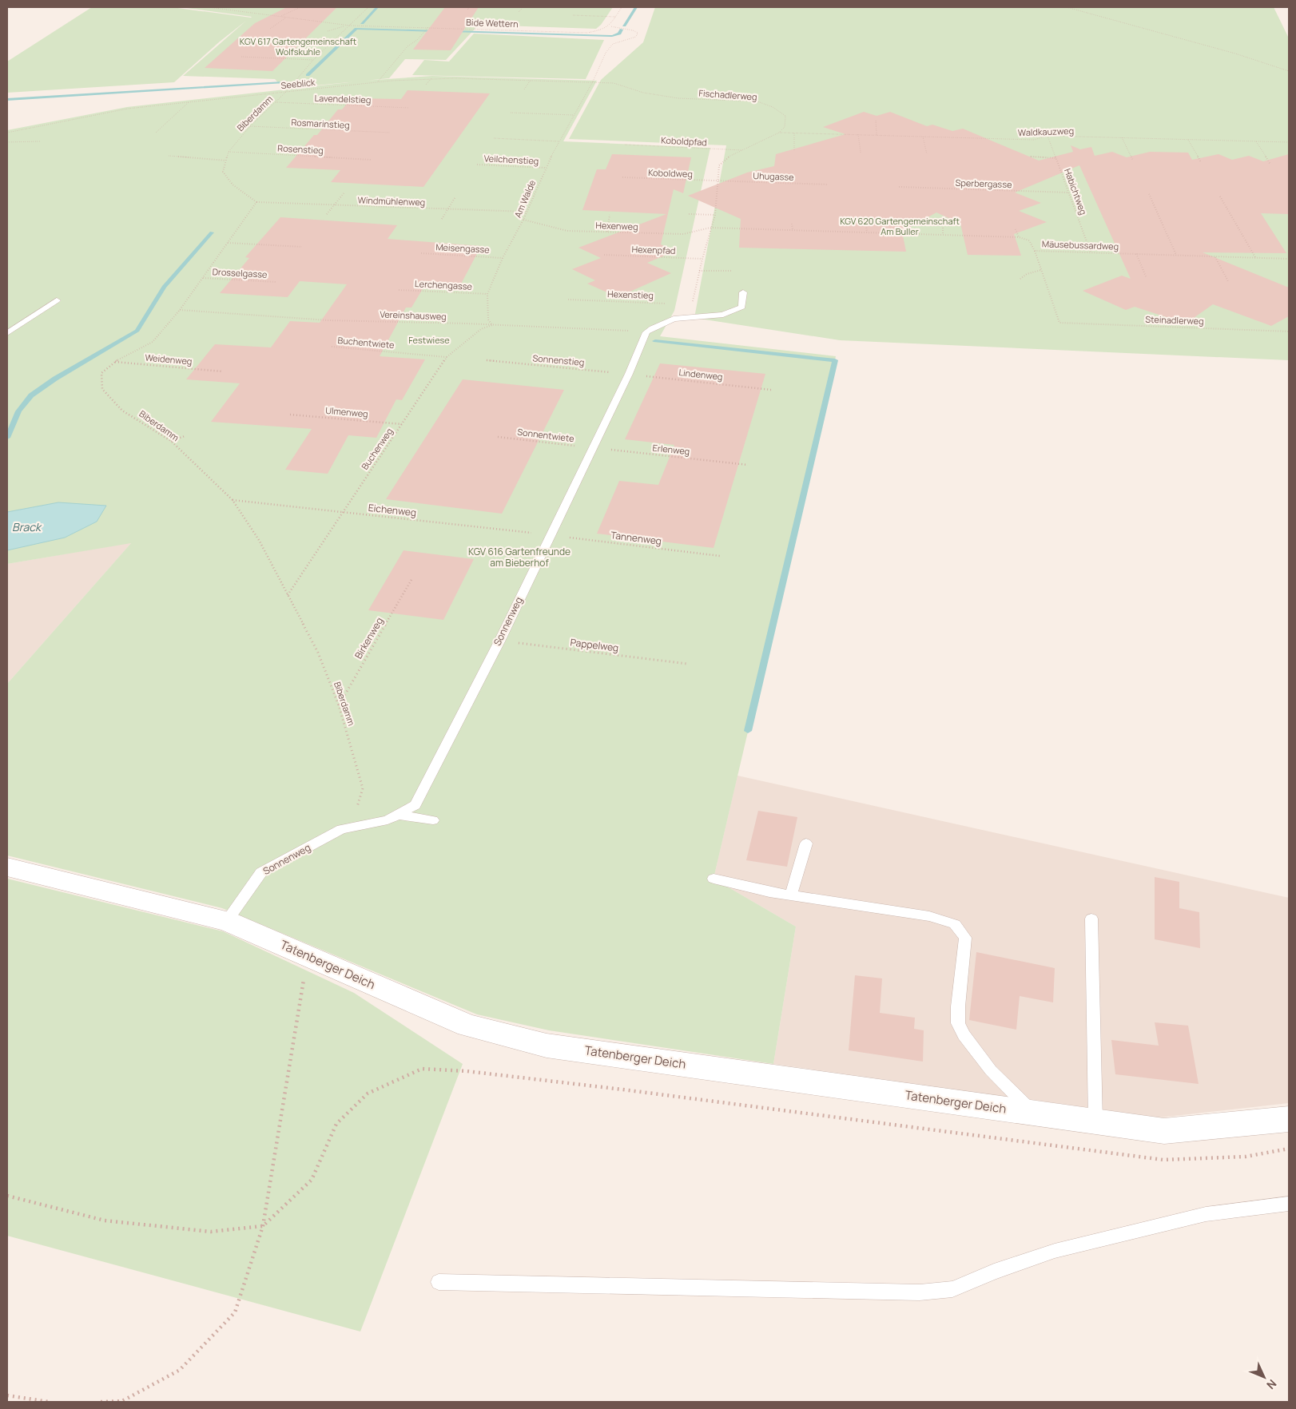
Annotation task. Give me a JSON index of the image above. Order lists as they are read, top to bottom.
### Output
{
  "streets": {
    "street": ["Tatenberger Deich"],
    "lane": ["Sonnenweg"],
    "path": [
      "Bide Wettern",
      "Seeblick",
      "Fischadlerweg",
      "Lavendelstieg",
      "Biberdamm",
      "Rosmarinstieg",
      "Waldkauzweg",
      "Koboldpfad",
      "Rosenstieg",
      "Veilchenstieg",
      "Koboldweg",
      "Uhugasse",
      "Sperbergasse",
      "Habichtweg",
      "Am Walde",
      "Windmühlenweg",
      "Hexenweg",
      "Mäusebussardweg",
      "Meisengasse",
      "Hexenpfad",
      "Drosselgasse",
      "Lerchengasse",
      "Hexenstieg",
      "Vereinshausweg",
      "Steinadlerweg",
      "Buchentwiete",
      "Weidenweg",
      "Sonnenstieg",
      "Lindenweg",
      "Ulmenweg",
      "Sonnentwiete",
      "Buchenweg",
      "Erlenweg",
      "Eichenweg",
      "Tannenweg",
      "Birkenweg",
      "Pappelweg"
    ]
  },
  "crossings": [
    ["Bide Wettern", "Biberdamm"],
    ["Bide Wettern", "Am Walde"],
    ["Seeblick", "Fischadlerweg"],
    ["Seeblick", "Biberdamm"],
    ["Seeblick", "Am Walde"],
    ["Fischadlerweg", "Waldkauzweg"],
    ["Fischadlerweg", "Am Walde"],
    ["Lavendelstieg", "Biberdamm"],
    ["Biberdamm", "Rosmarinstieg"],
    ["Biberdamm", "Rosenstieg"],
    ["Biberdamm", "Windmühlenweg"],
    ["Biberdamm", "Drosselgasse"],
    ["Biberdamm", "Vereinshausweg"],
    ["Biberdamm", "Weidenweg"],
    ["Biberdamm", "Buchenweg"],
    ["Biberdamm", "Eichenweg"],
    ["Biberdamm", "Sonnenweg"],
    ["Biberdamm", "Birkenweg"],
    ["Waldkauzweg", "Habichtweg"],
    ["Veilchenstieg", "Am Walde"],
    ["Koboldweg", "Uhugasse"],
    ["Sperbergasse", "Habichtweg"],
    ["Habichtweg", "Mäusebussardweg"],
    ["Am Walde", "Windmühlenweg"],
    ["Am Walde", "Hexenweg"],
    ["Am Walde", "Meisengasse"],
    ["Am Walde", "Lerchengasse"],
    ["Am Walde", "Vereinshausweg"],
    ["Am Walde", "Buchenweg"],
    ["Vereinshausweg", "Buchenweg"],
    ["Vereinshausweg", "Sonnenweg"],
    ["Buchentwiete", "Buchenweg"],
    ["Sonnenstieg", "Lindenweg"],
    ["Sonnenstieg", "Sonnenweg"],
    ["Lindenweg", "Sonnenweg"],
    ["Ulmenweg", "Buchenweg"],
    ["Sonnentwiete", "Erlenweg"],
    ["Sonnentwiete", "Sonnenweg"],
    ["Buchenweg", "Eichenweg"],
    ["Erlenweg", "Sonnenweg"],
    ["Eichenweg", "Tannenweg"],
    ["Eichenweg", "Sonnenweg"],
    ["Tannenweg", "Sonnenweg"],
    ["Sonnenweg", "Pappelweg"],
    ["Sonnenweg", "Tatenberger Deich"]
  ],
  "water": ["Brack"],
  "parks": [
    "KGV 617 Gartengemeinschaft Wolfskuhle",
    "KGV 620 Gartengemeinschaft Am Buller",
    "Festwiese",
    "KGV 616 Gartenfreunde am Bieberhof"
  ],
  "north": "bottom right"
}
